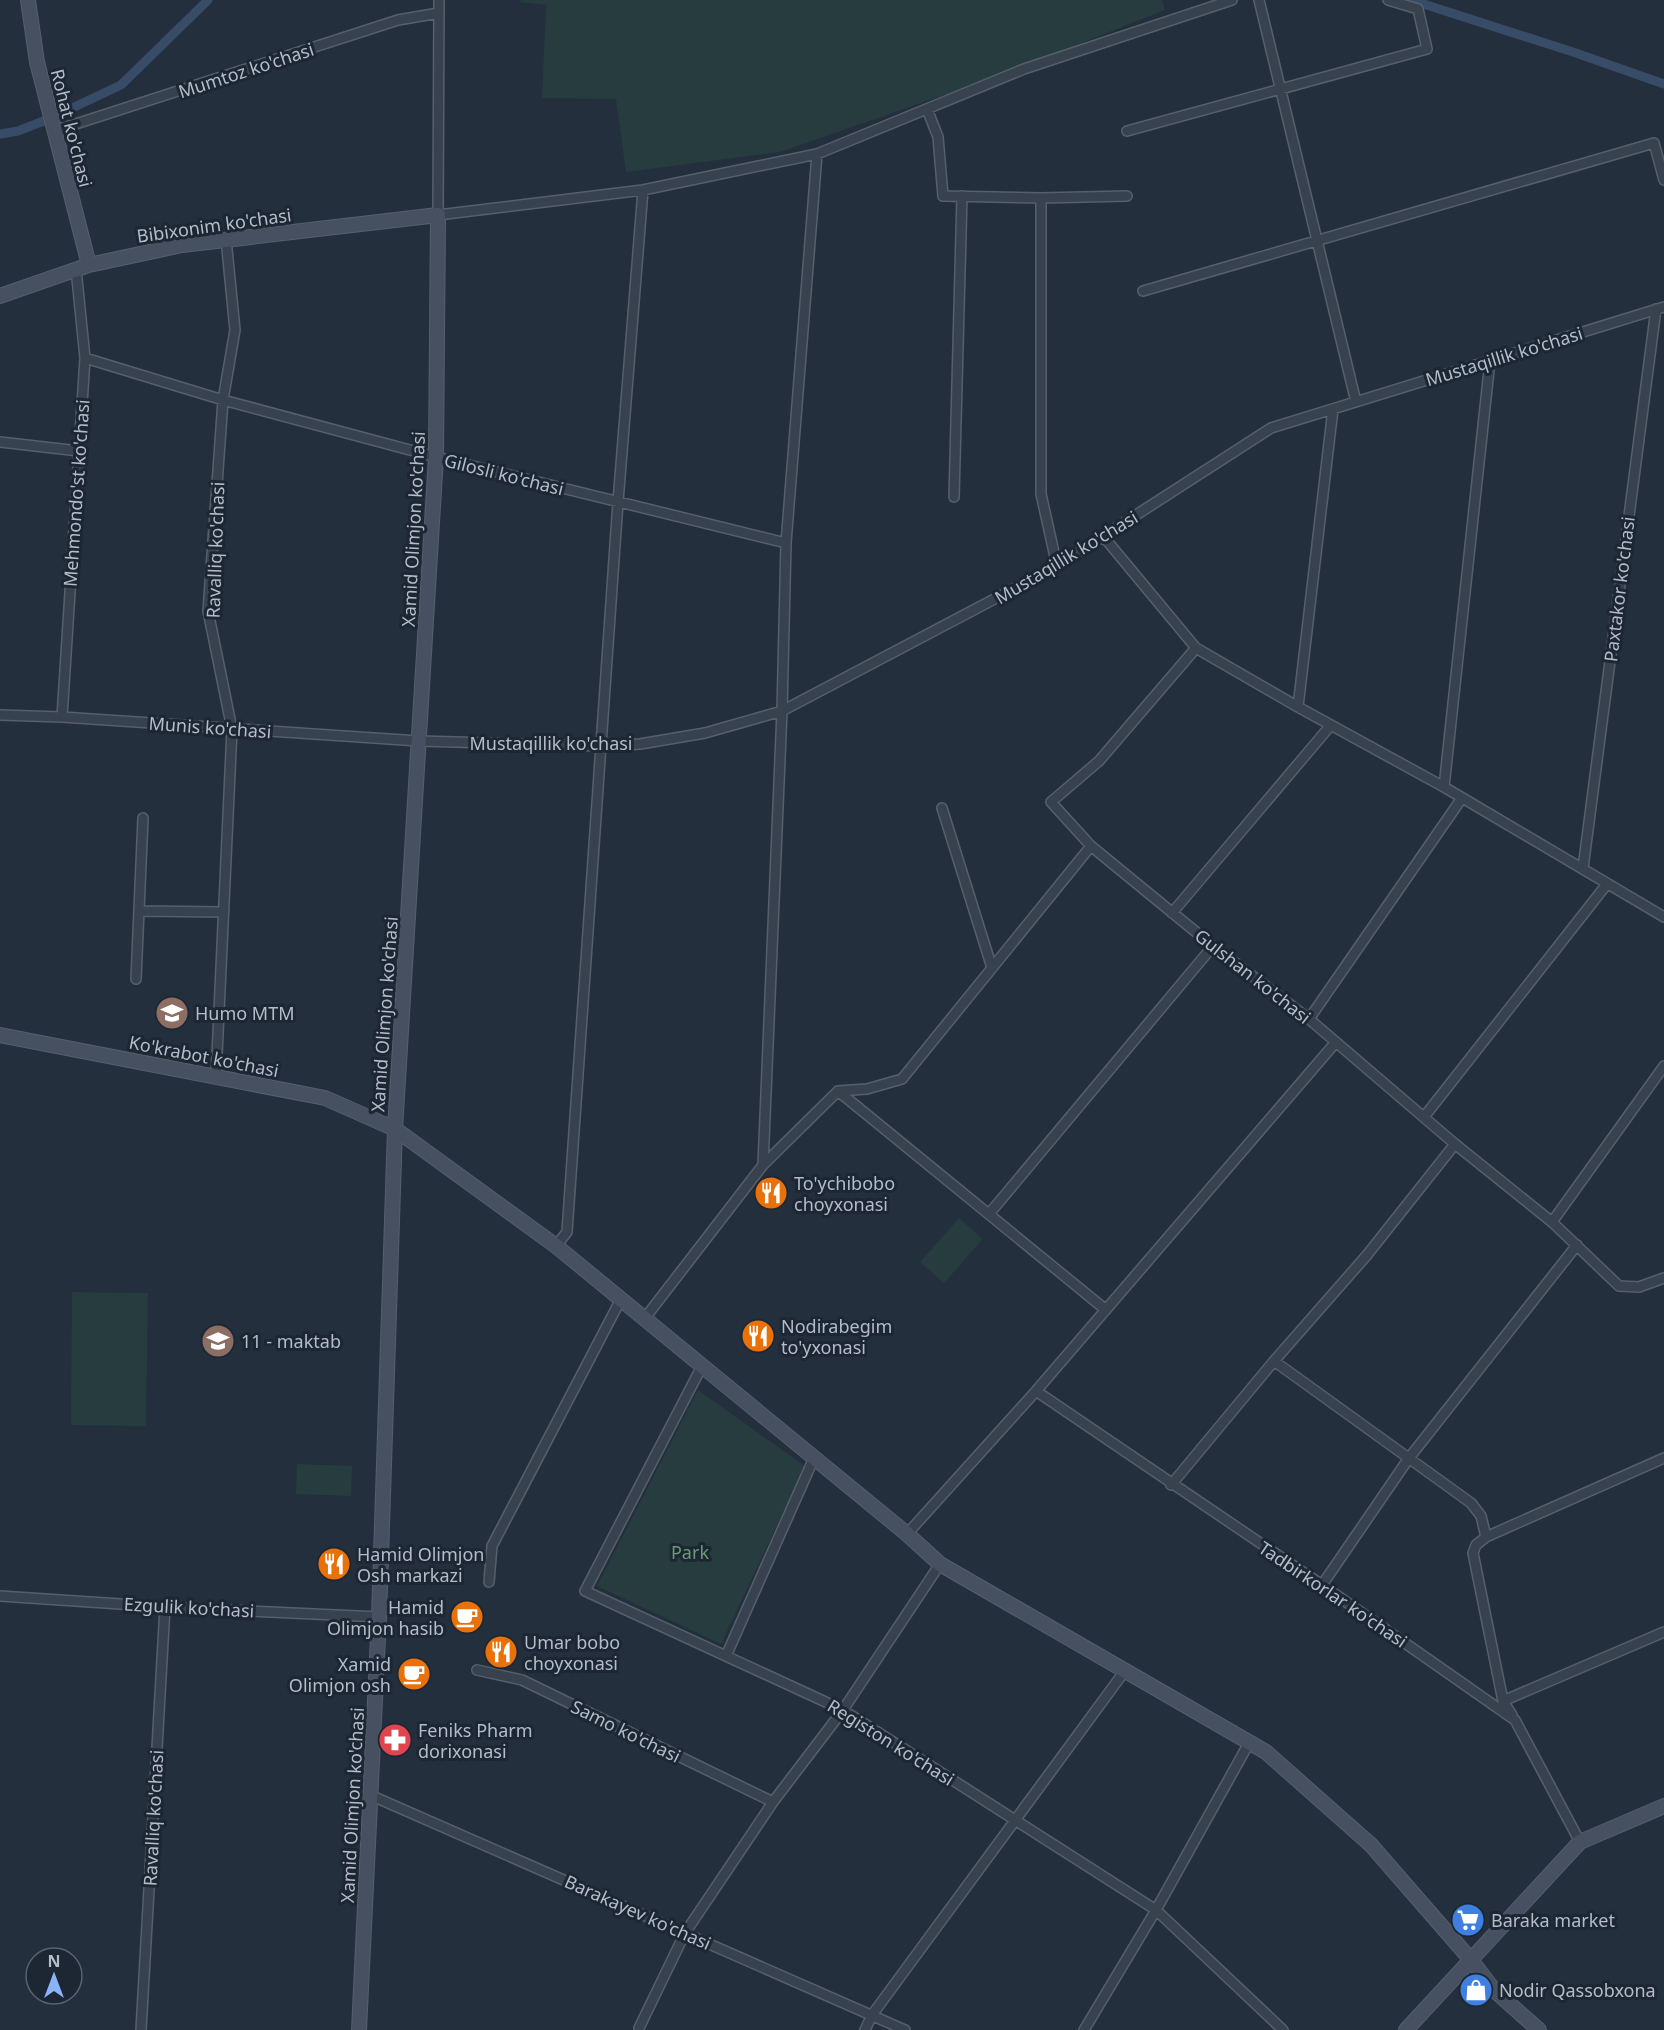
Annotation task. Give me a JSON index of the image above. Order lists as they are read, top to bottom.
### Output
{
  "streets": {
    "main road": [
      "Rohat ko'chasi",
      "Bibixonim ko'chasi",
      "Xamid Olimjon ko'chasi",
      "Ko'krabot ko'chasi"
    ],
    "street": [
      "Mumtoz ko'chasi",
      "Mustaqillik ko'chasi",
      "Gilosli ko'chasi",
      "Mehmondo'st ko'chasi",
      "Ravalliq ko'chasi",
      "Paxtakor ko'chasi",
      "Munis ko'chasi",
      "Gulshan ko'chasi",
      "Tadbirkorlar ko'chasi",
      "Ezgulik ko'chasi",
      "Samo ko'chasi",
      "Registon ko'chasi",
      "Barakayev ko'chasi"
    ]
  },
  "crossings": [
    ["Mumtoz ko'chasi", "Rohat ko'chasi"],
    ["Mumtoz ko'chasi", "Xamid Olimjon ko'chasi"],
    ["Rohat ko'chasi", "Bibixonim ko'chasi"],
    ["Rohat ko'chasi", "Mehmondo'st ko'chasi"],
    ["Bibixonim ko'chasi", "Mehmondo'st ko'chasi"],
    ["Bibixonim ko'chasi", "Xamid Olimjon ko'chasi"],
    ["Bibixonim ko'chasi", "Ravalliq ko'chasi"],
    ["Mustaqillik ko'chasi", "Xamid Olimjon ko'chasi"],
    ["Mustaqillik ko'chasi", "Paxtakor ko'chasi"],
    ["Mustaqillik ko'chasi", "Munis ko'chasi"],
    ["Gilosli ko'chasi", "Mehmondo'st ko'chasi"],
    ["Gilosli ko'chasi", "Xamid Olimjon ko'chasi"],
    ["Gilosli ko'chasi", "Ravalliq ko'chasi"],
    ["Mehmondo'st ko'chasi", "Munis ko'chasi"],
    ["Xamid Olimjon ko'chasi", "Munis ko'chasi"],
    ["Xamid Olimjon ko'chasi", "Ko'krabot ko'chasi"],
    ["Xamid Olimjon ko'chasi", "Ezgulik ko'chasi"],
    ["Xamid Olimjon ko'chasi", "Barakayev ko'chasi"],
    ["Ravalliq ko'chasi", "Munis ko'chasi"],
    ["Ravalliq ko'chasi", "Ko'krabot ko'chasi"],
    ["Ravalliq ko'chasi", "Ezgulik ko'chasi"],
    ["Ko'krabot ko'chasi", "Registon ko'chasi"]
  ],
  "parks": ["Park"],
  "places": {
    "school or university": ["Humo MTM", "11 - maktab"],
    "restaurant": [
      "To'ychibobo choyxonasi",
      "Nodirabegim to'yxonasi",
      "Hamid Olimjon Osh markazi",
      "Umar bobo choyxonasi"
    ],
    "cafe": ["Hamid Olimjon hasib", "Xamid Olimjon osh"],
    "pharmacy": ["Feniks Pharm dorixonasi"],
    "supermarket": ["Baraka market"],
    "shop": ["Nodir Qassobxona"]
  },
  "north": "top"
}
